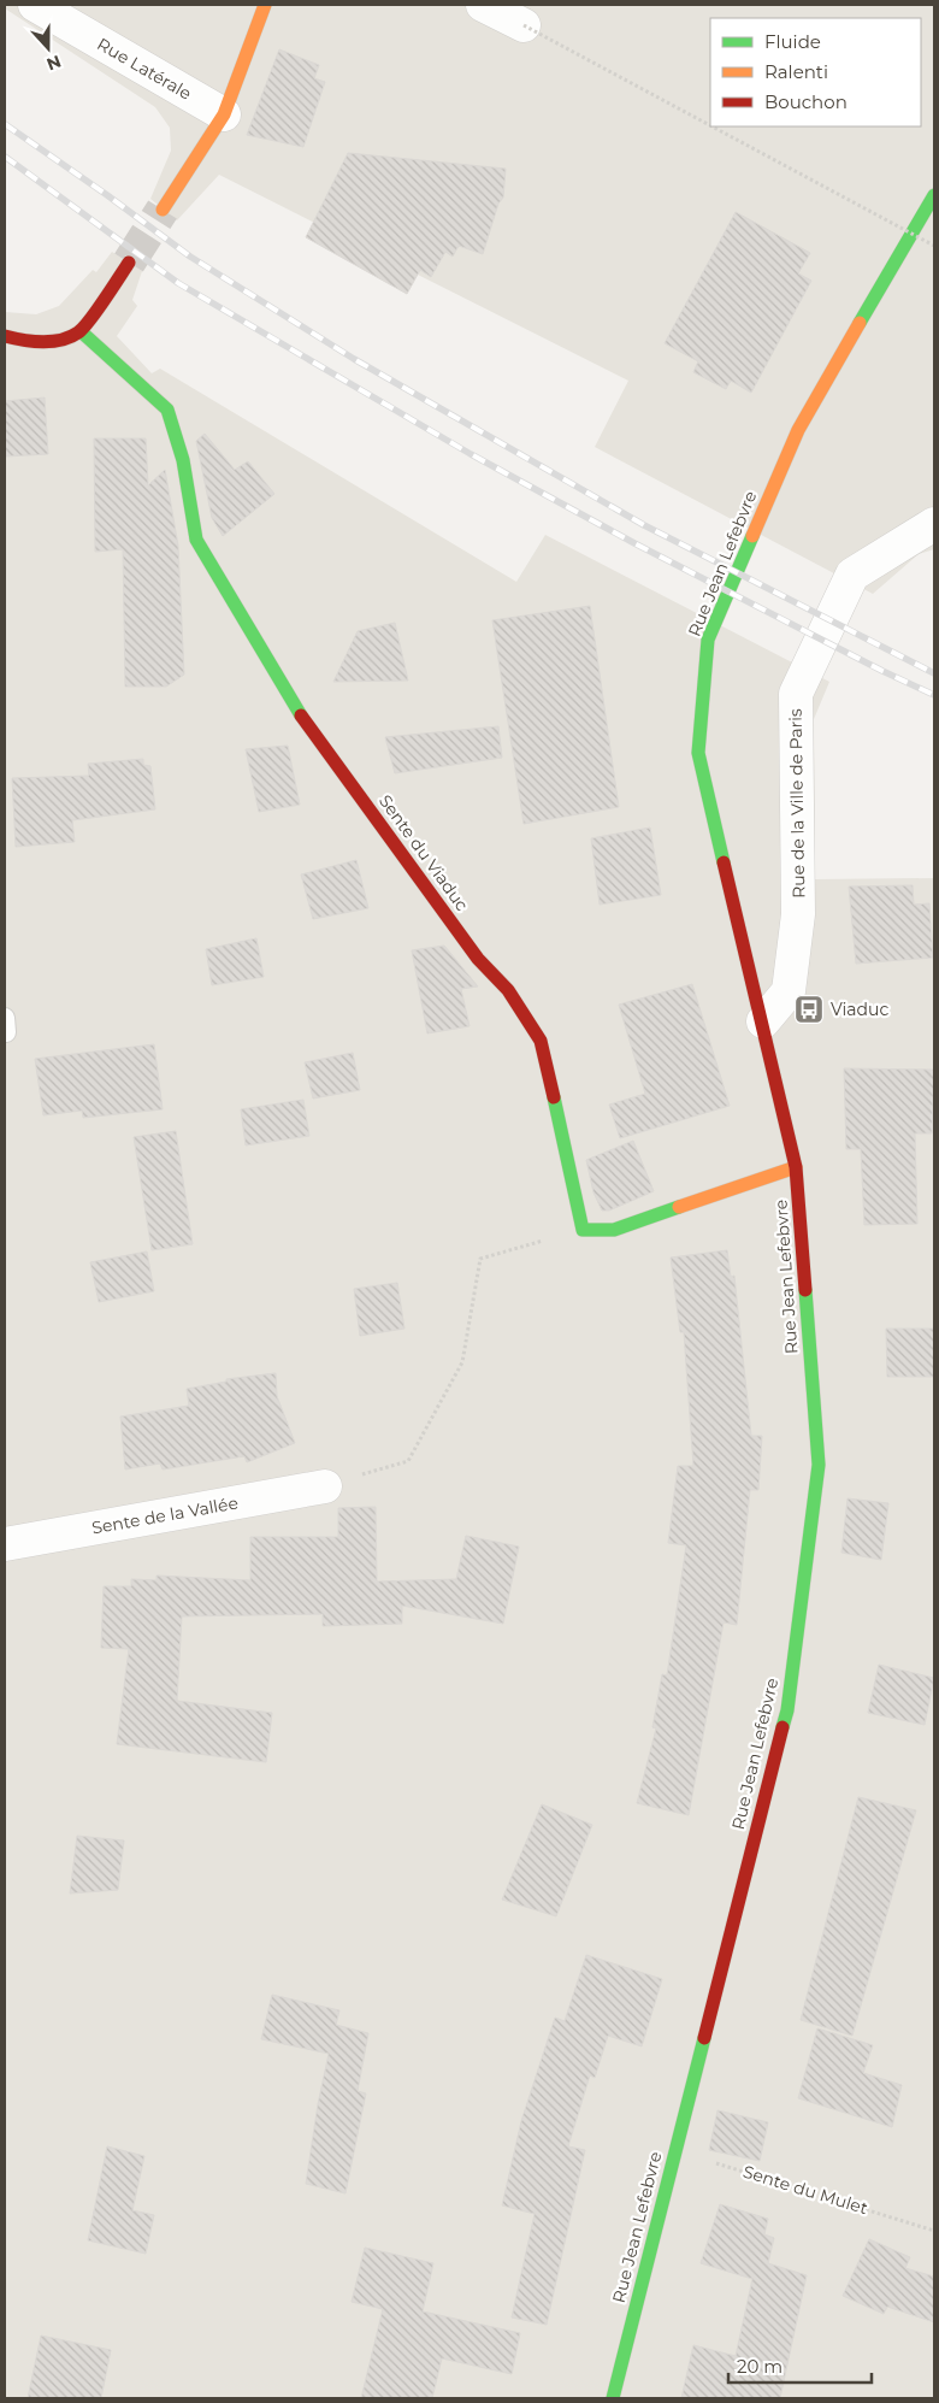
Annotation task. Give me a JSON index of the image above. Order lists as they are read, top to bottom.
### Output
{
  "streets": {
    "street": [
      "Rue Latérale",
      "Rue Jean Lefebvre",
      "Rue de la Ville de Paris",
      "Sente du Viaduc",
      "Sente de la Vallée"
    ],
    "path": ["Sente du Mulet"]
  },
  "crossings": [
    ["Rue Jean Lefebvre", "Rue de la Ville de Paris"],
    ["Rue Jean Lefebvre", "Sente du Viaduc"],
    ["Rue Jean Lefebvre", "Sente du Mulet"]
  ],
  "places": {
    "bus stop": ["Viaduc"]
  },
  "legend": ["Fluide", "Ralenti", "Bouchon"],
  "scale_bar": "20 m",
  "north": "bottom"
}
